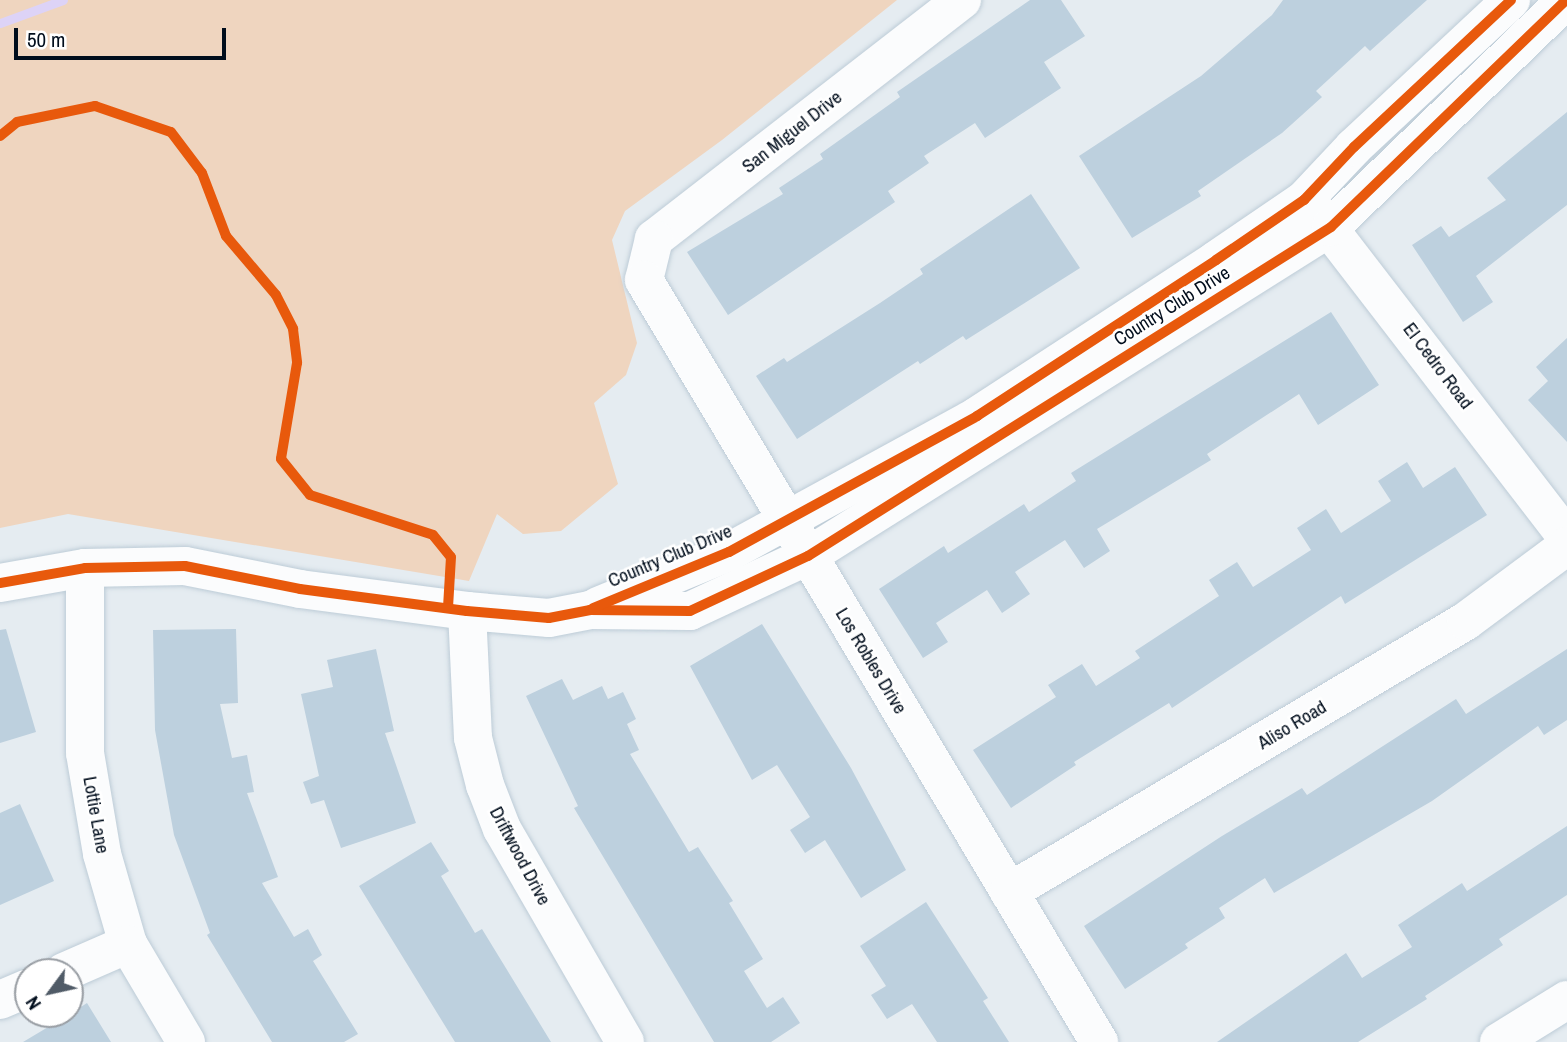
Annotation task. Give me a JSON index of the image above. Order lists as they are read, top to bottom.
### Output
{
  "streets": {
    "street": [
      "San Miguel Drive",
      "Country Club Drive",
      "El Cedro Road",
      "Los Robles Drive",
      "Aliso Road",
      "Lottie Lane",
      "Driftwood Drive"
    ]
  },
  "crossings": [
    ["San Miguel Drive", "Los Robles Drive"],
    ["Country Club Drive", "El Cedro Road"],
    ["Country Club Drive", "Los Robles Drive"],
    ["Country Club Drive", "Lottie Lane"],
    ["Country Club Drive", "Driftwood Drive"],
    ["Los Robles Drive", "Aliso Road"]
  ],
  "scale_bar": "50 m",
  "north": "bottom left"
}
